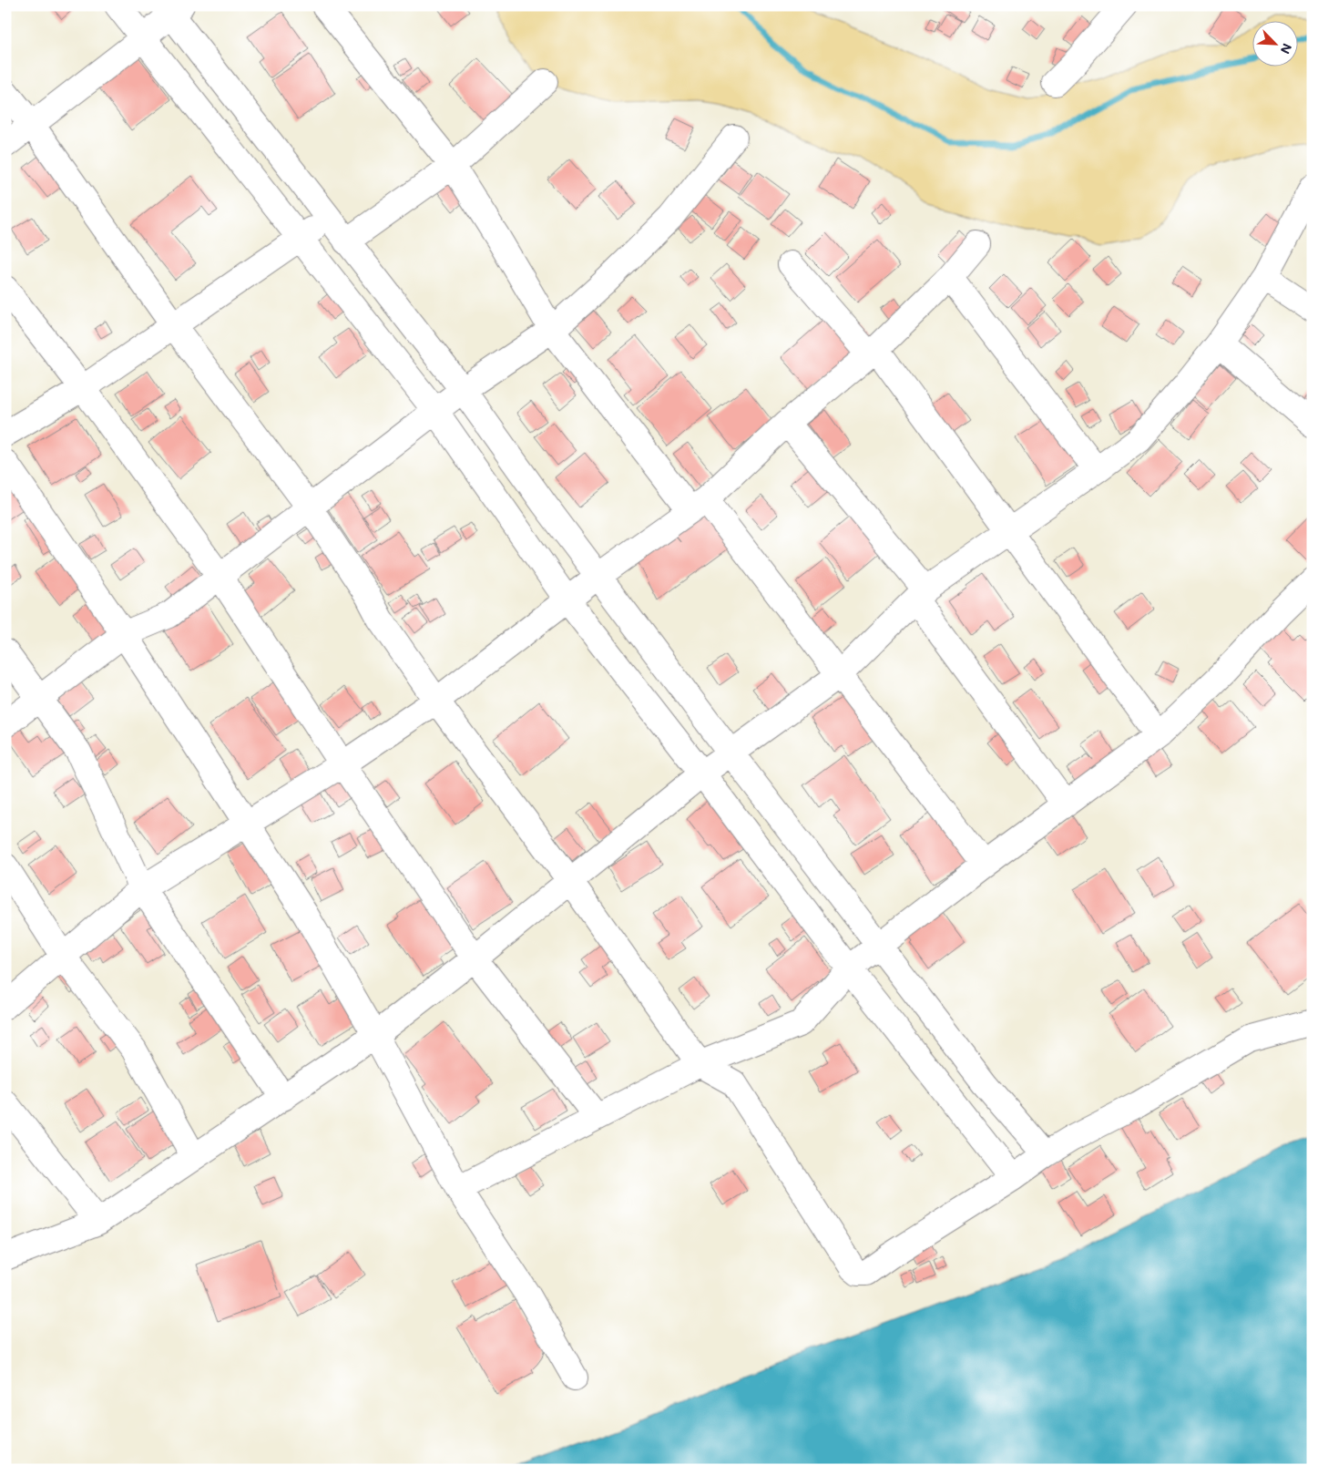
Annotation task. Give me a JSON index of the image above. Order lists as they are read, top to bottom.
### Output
{
  "north": "bottom right"
}
